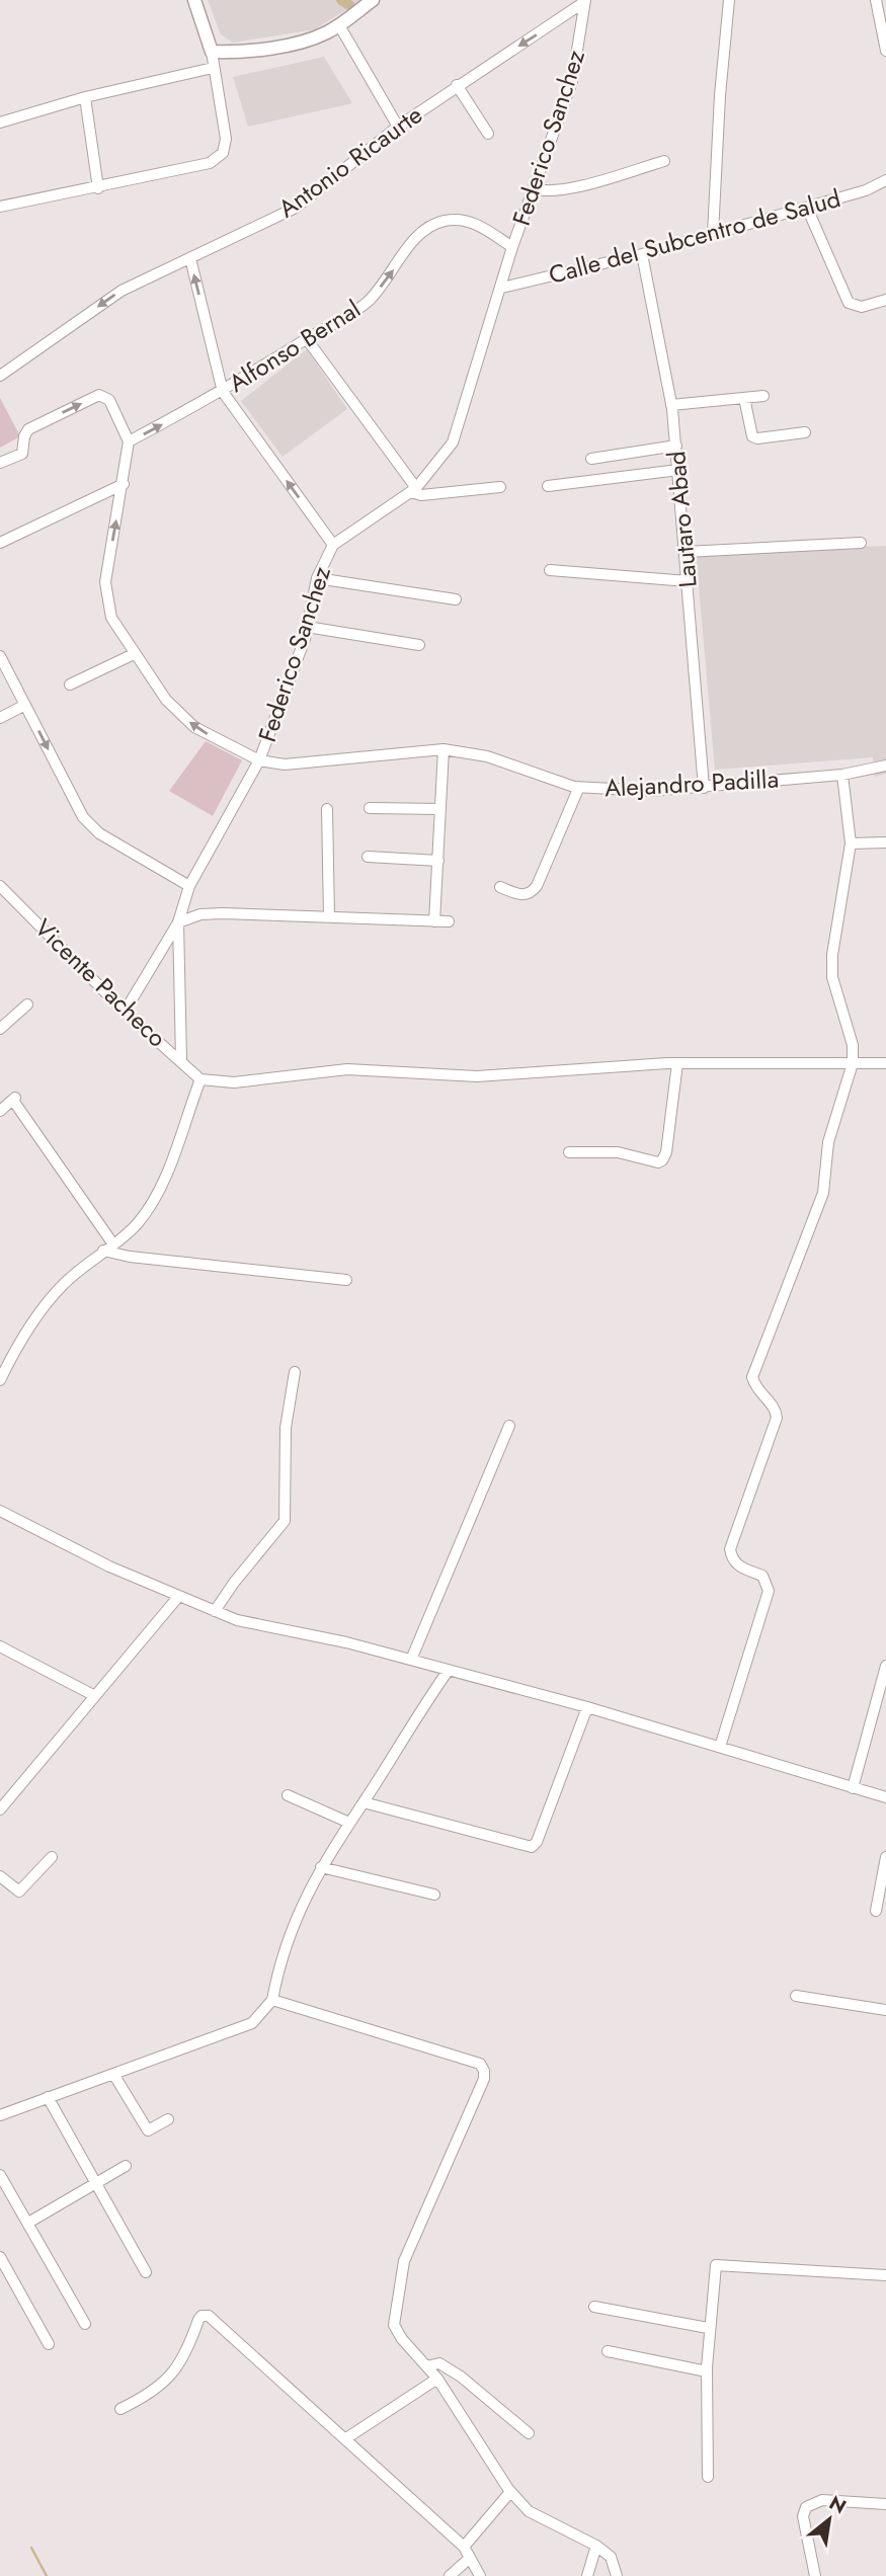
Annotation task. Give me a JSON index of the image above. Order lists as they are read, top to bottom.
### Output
{
  "streets": {
    "street": [
      "Federico Sanchez",
      "Antonio Ricaurte",
      "Calle del Subcentro de Salud",
      "Alfonso Bernal",
      "Lautaro Abad",
      "Alejandro Padilla",
      "Vicente Pacheco"
    ]
  },
  "crossings": [
    ["Federico Sanchez", "Antonio Ricaurte"],
    ["Federico Sanchez", "Calle del Subcentro de Salud"],
    ["Federico Sanchez", "Alfonso Bernal"],
    ["Federico Sanchez", "Alejandro Padilla"],
    ["Federico Sanchez", "Vicente Pacheco"],
    ["Calle del Subcentro de Salud", "Lautaro Abad"],
    ["Lautaro Abad", "Alejandro Padilla"]
  ],
  "one_way": ["Antonio Ricaurte", "Alfonso Bernal"],
  "north": "top right"
}
